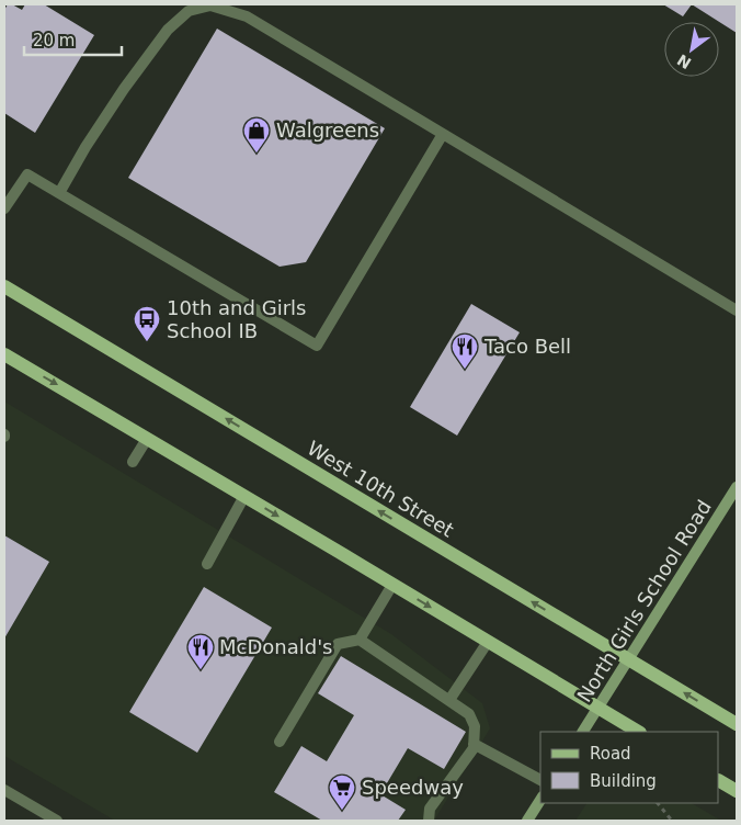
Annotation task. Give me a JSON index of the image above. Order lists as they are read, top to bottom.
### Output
{
  "streets": {
    "main road": ["West 10th Street", "North Girls School Road"]
  },
  "crossings": [
    ["West 10th Street", "North Girls School Road"]
  ],
  "places": {
    "shop": ["Walgreens"],
    "bus stop": ["10th and Girls School IB"],
    "restaurant": ["Taco Bell", "McDonald's"],
    "supermarket": ["Speedway"]
  },
  "legend": ["Road", "Building"],
  "scale_bar": "20 m",
  "north": "bottom left"
}
